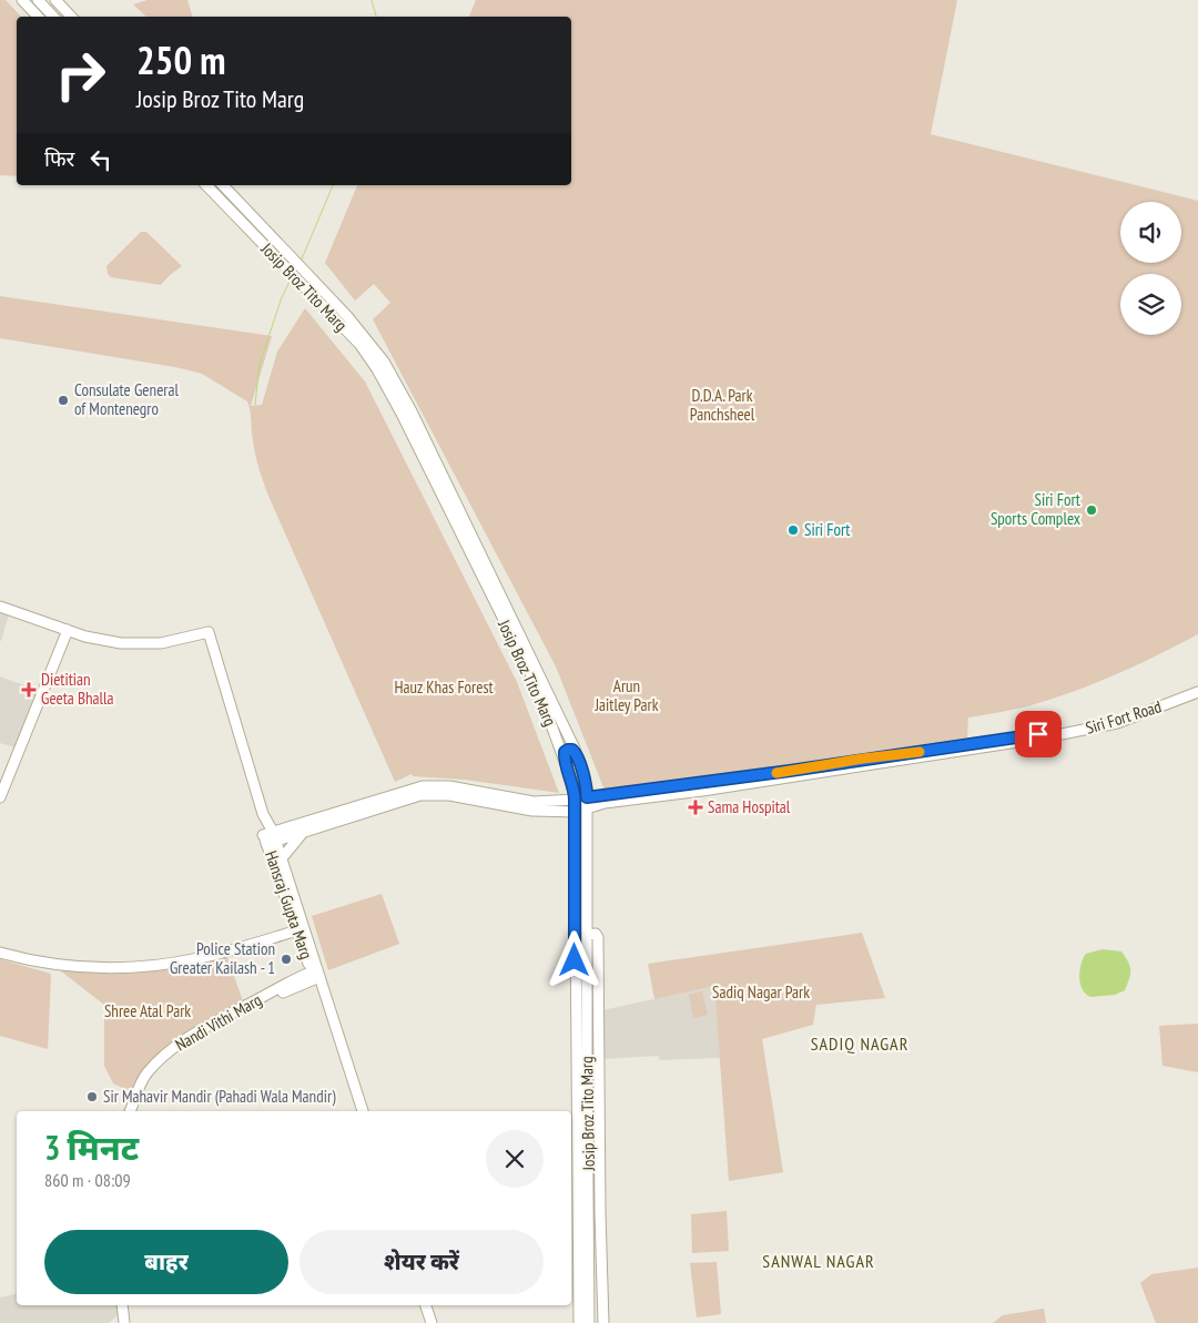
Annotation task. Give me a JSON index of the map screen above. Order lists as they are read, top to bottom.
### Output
{
  "streets": {
    "street": [
      "Josip Broz Tito Marg",
      "Siri Fort Road",
      "Hansraj Gupta Marg",
      "Nandi Vithi Marg"
    ]
  },
  "crossings": [
    ["Josip Broz Tito Marg", "Siri Fort Road"],
    ["Hansraj Gupta Marg", "Nandi Vithi Marg"]
  ],
  "districts": ["SADIQ NAGAR", "SANWAL NAGAR"],
  "parks": [
    "D.D.A. Park Panchsheel",
    "Arun Jaitley Park",
    "Hauz Khas Forest",
    "Sadiq Nagar Park",
    "Shree Atal Park"
  ],
  "places": {
    "other": [
      "Consulate General of Montenegro",
      "Siri Fort Sports Complex",
      "Siri Fort",
      "Police Station Greater Kailash - 1",
      "Sir Mahavir Mandir (Pahadi Wala Mandir)"
    ],
    "health": ["Dietitian Geeta Bhalla", "Sama Hospital"]
  },
  "page": {
    "turn": ["250 m", "Josip Broz Tito Marg"],
    "then": "फिर",
    "heading": ["3 मिनट", "860 m · 08:09"],
    "buttons": ["बाहर", "शेयर करें"]
  }
}
